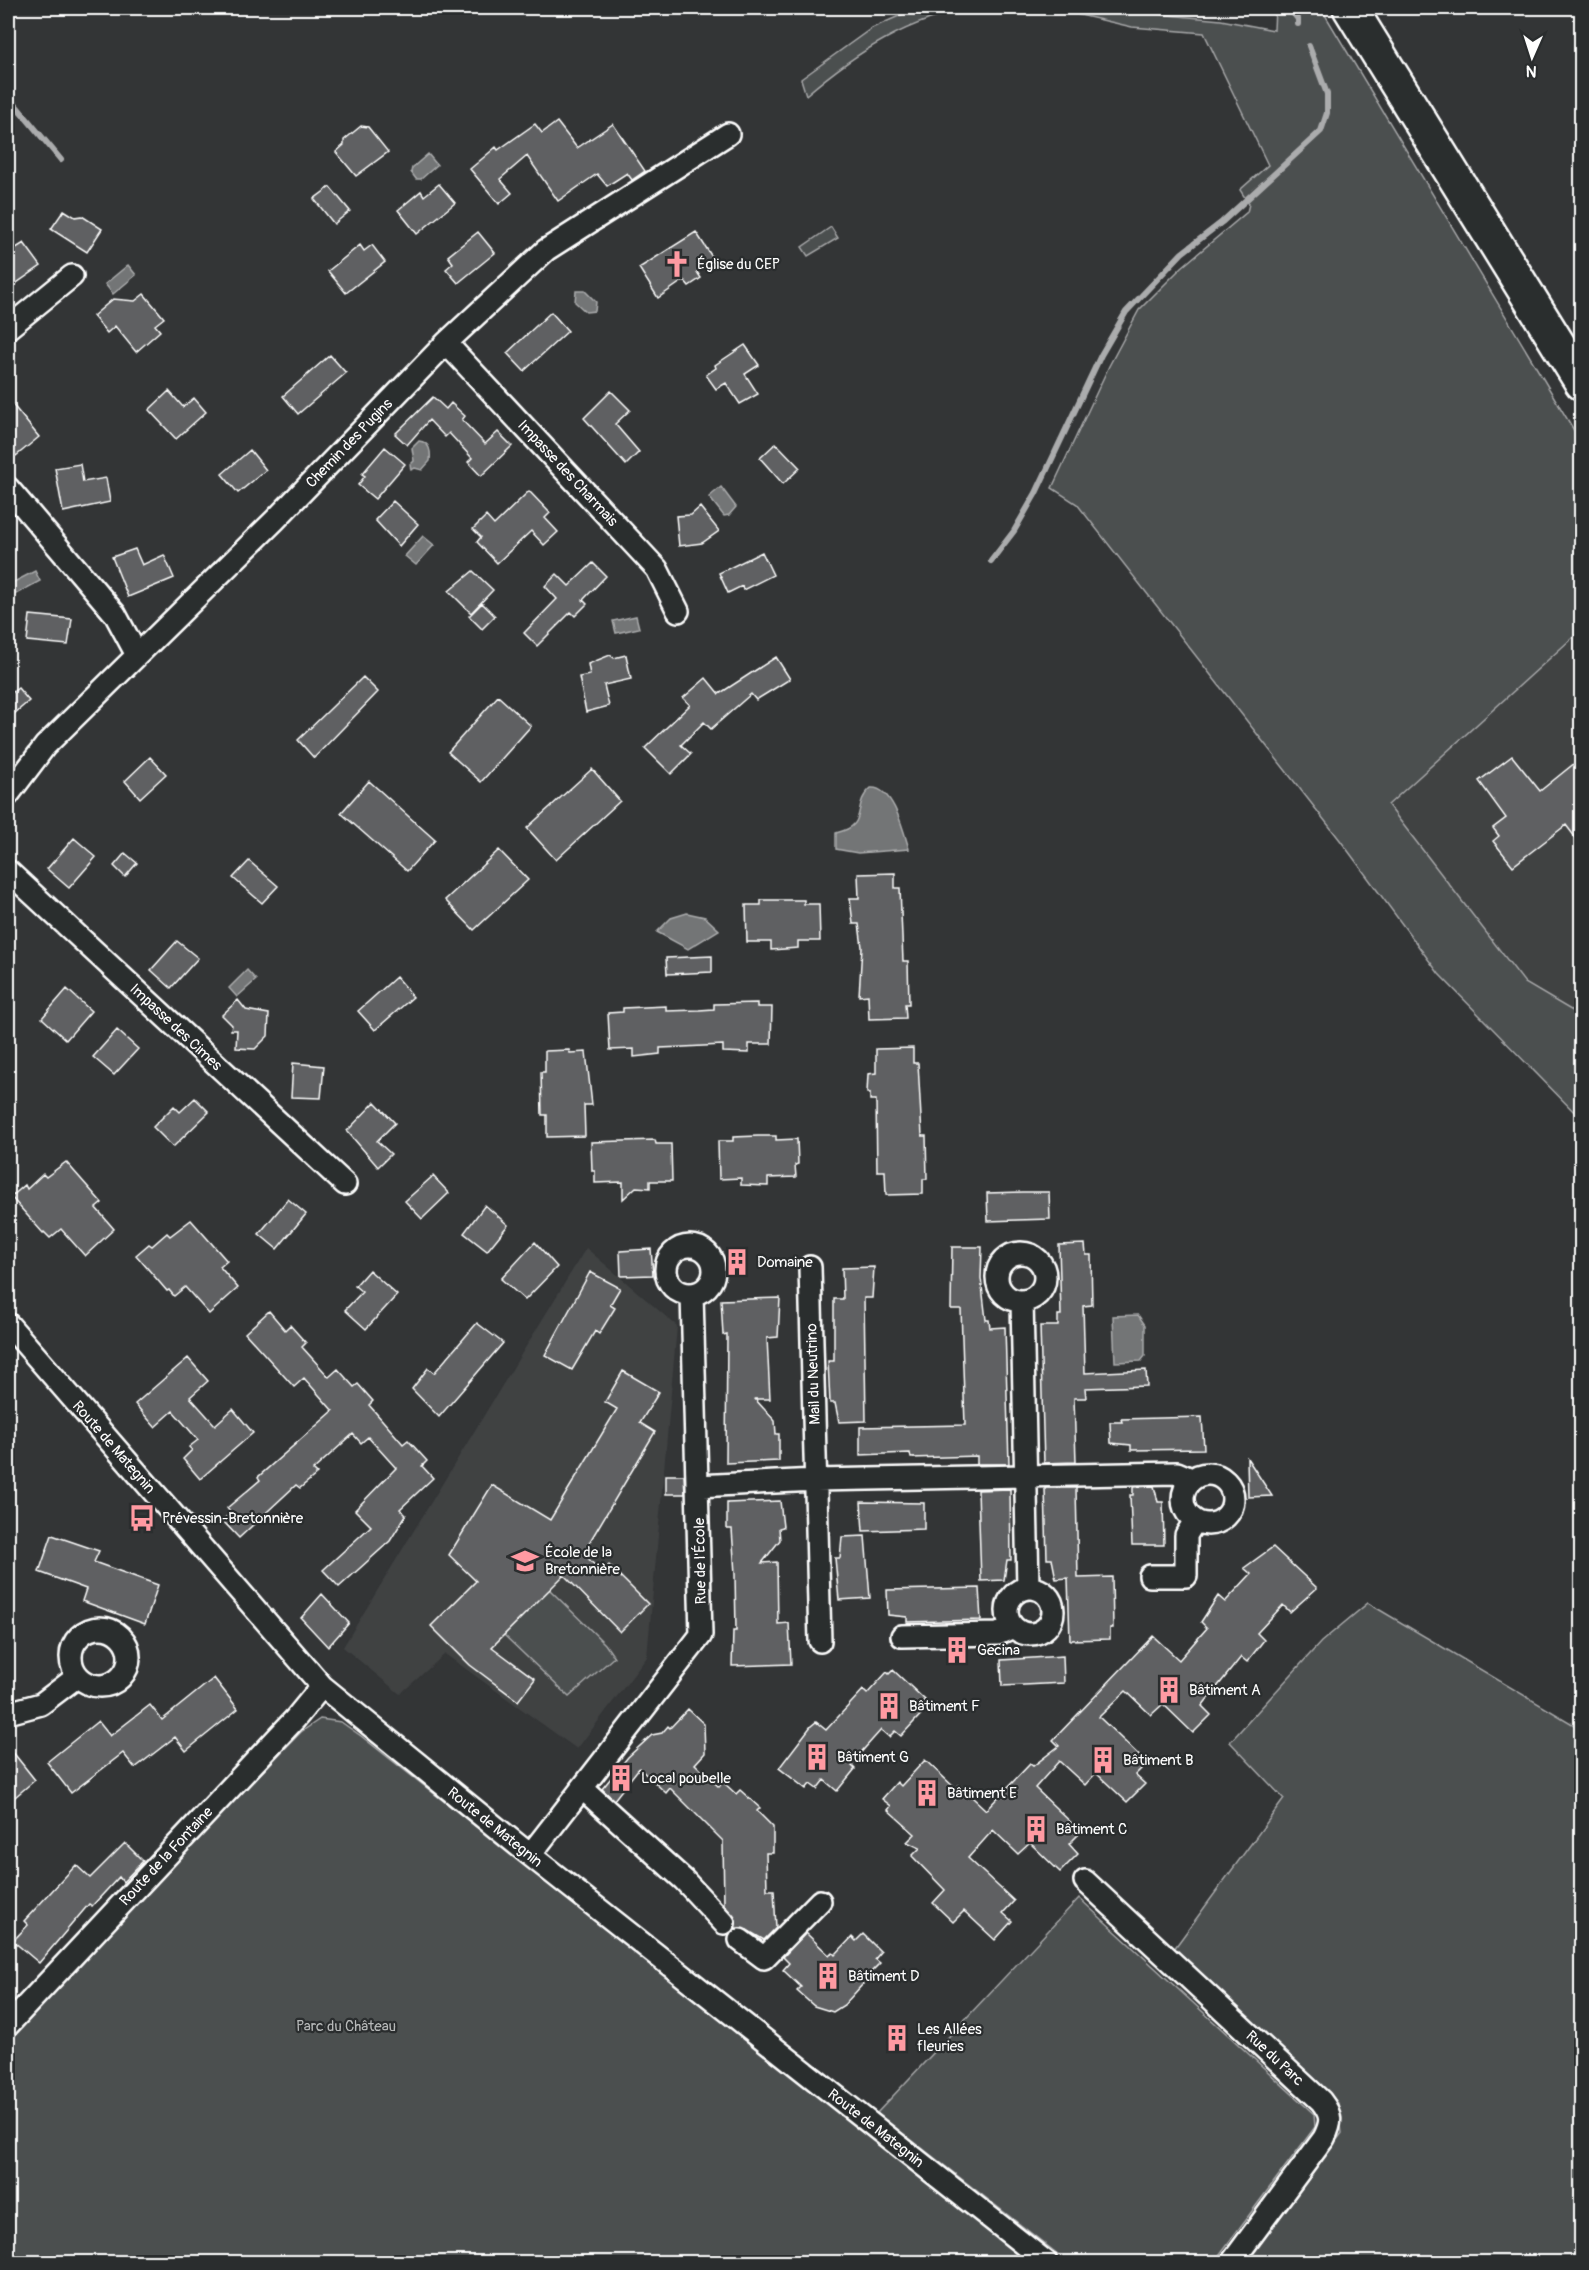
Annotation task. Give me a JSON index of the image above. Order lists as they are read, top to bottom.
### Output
{
  "streets": {
    "street": [
      "Chemin des Pugins",
      "Impasse des Charmais",
      "Impasse des Cimes",
      "Mail du Neutrino",
      "Route de Mategnin",
      "Rue de l'École",
      "Route de la Fontaine",
      "Rue du Parc"
    ]
  },
  "crossings": [
    ["Chemin des Pugins", "Impasse des Charmais"],
    ["Route de Mategnin", "Rue de l'École"],
    ["Route de Mategnin", "Route de la Fontaine"]
  ],
  "parks": ["Parc du Château"],
  "places": {
    "church": ["Église du CEP"],
    "building": [
      "Domaine",
      "Gecina",
      "Bâtiment A",
      "Bâtiment F",
      "Bâtiment G",
      "Bâtiment B",
      "Local poubelle",
      "Bâtiment E",
      "Bâtiment C",
      "Bâtiment D",
      "Les Allées fleuries"
    ],
    "bus stop": ["Prévessin-Bretonnière"],
    "school or university": ["École de la Bretonnière"]
  },
  "north": "bottom"
}
